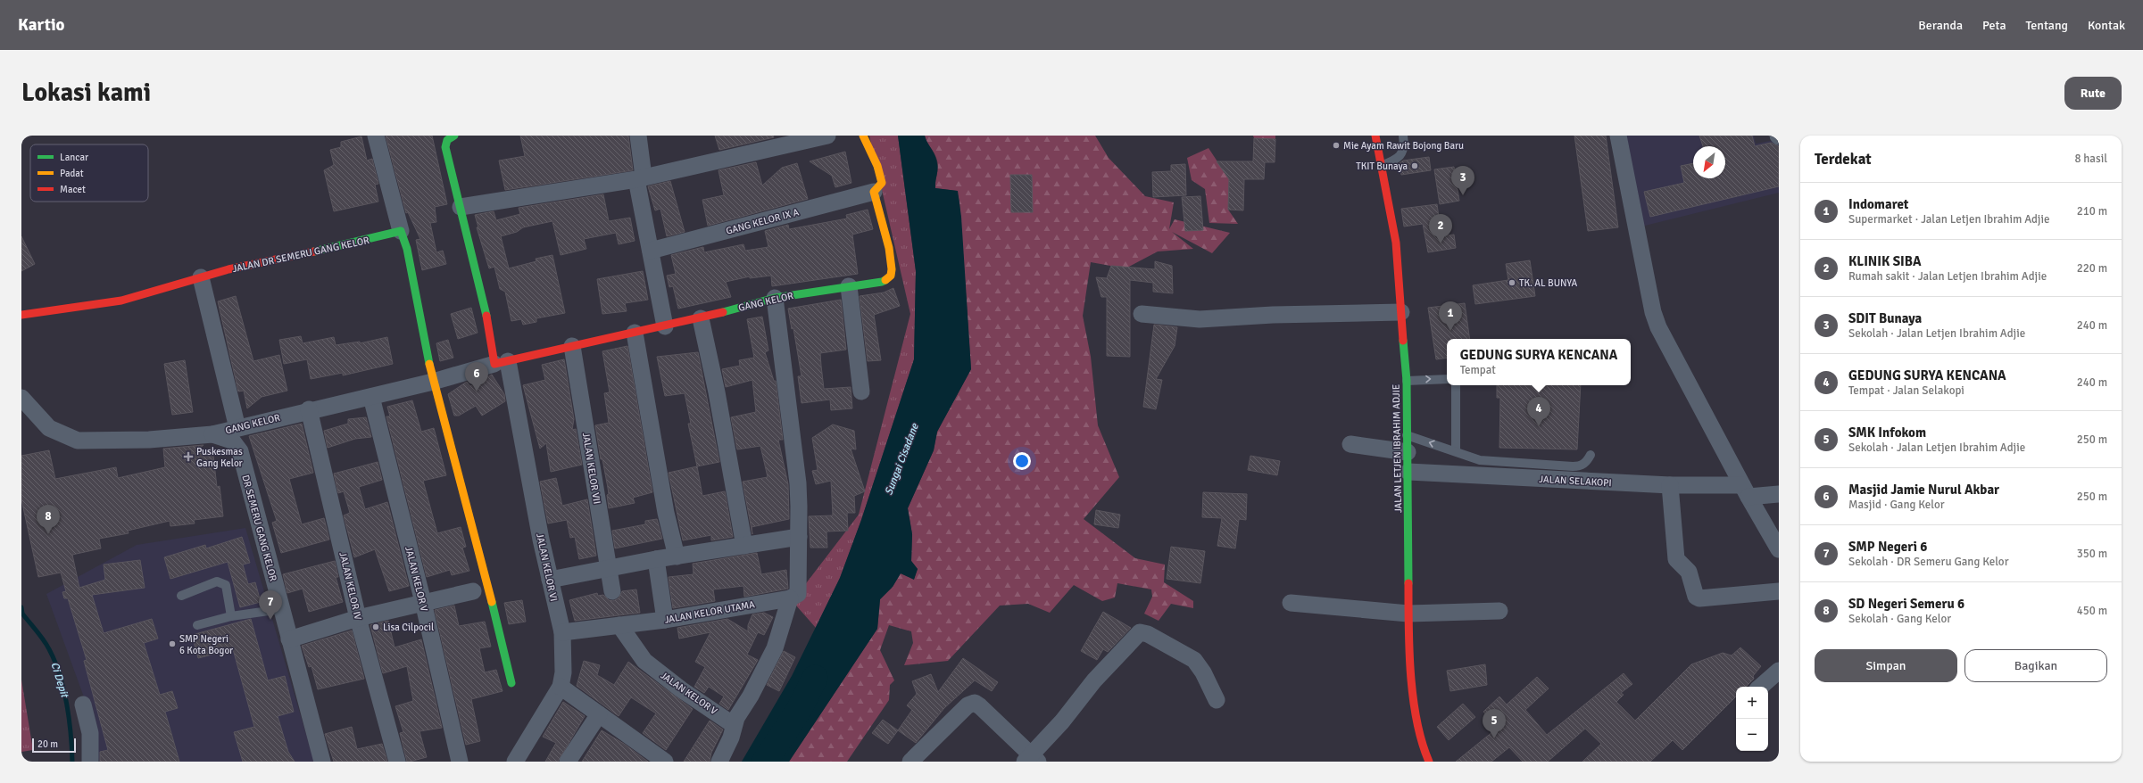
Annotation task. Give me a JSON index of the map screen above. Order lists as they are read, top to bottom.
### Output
{
  "streets": {
    "street": [
      "GANG KELOR IX A",
      "JALAN DR SEMERU GANG KELOR",
      "GANG KELOR",
      "JALAN LETJEN IBRAHIM ADJIE",
      "JALAN KELOR VII",
      "JALAN SELAKOPI",
      "DR SEMERU GANG KELOR",
      "JALAN KELOR VI",
      "JALAN KELOR V",
      "JALAN KELOR IV",
      "JALAN KELOR UTAMA"
    ]
  },
  "crossings": [
    ["GANG KELOR IX A", "GANG KELOR"],
    ["GANG KELOR", "JALAN KELOR VII"],
    ["GANG KELOR", "DR SEMERU GANG KELOR"],
    ["GANG KELOR", "JALAN KELOR VI"],
    ["GANG KELOR", "JALAN KELOR V"],
    ["GANG KELOR", "JALAN KELOR IV"],
    ["JALAN LETJEN IBRAHIM ADJIE", "JALAN SELAKOPI"],
    ["JALAN KELOR VI", "JALAN KELOR UTAMA"],
    ["JALAN KELOR V", "JALAN KELOR UTAMA"]
  ],
  "water": ["Sungai Cisadane", "Ci Depit"],
  "places": {
    "other": [
      "Mie Ayam Rawit Bojong Baru",
      "TKIT Bunaya",
      "TK. AL BUNYA",
      "Lisa Cilpocil",
      "SMP Negeri 6 Kota Bogor"
    ],
    "health": ["Puskesmas Gang Kelor"]
  },
  "legend": ["Lancar", "Padat", "Macet"],
  "scale_bar": "20 m",
  "north": "bottom left",
  "page": {
    "header": "Kartio",
    "nav": [
      "Beranda",
      "Peta",
      "Tentang",
      "Kontak"
    ],
    "buttons": [
      "Rute",
      ["Simpan", "Bagikan"]
    ],
    "title": "Lokasi kami",
    "heading": ["Terdekat", "8 hasil"],
    "pins": [
      "3",
      "2",
      "1",
      "6",
      "4",
      "8",
      "7",
      "5"
    ],
    "list": [
      {
        "mark": "1",
        "name": "Indomaret",
        "note": "Supermarket · Jalan Letjen Ibrahim Adjie",
        "value": "210 m"
      },
      {
        "mark": "2",
        "name": "KLINIK SIBA",
        "note": "Rumah sakit · Jalan Letjen Ibrahim Adjie",
        "value": "220 m"
      },
      {
        "mark": "3",
        "name": "SDIT Bunaya",
        "note": "Sekolah · Jalan Letjen Ibrahim Adjie",
        "value": "240 m"
      },
      {
        "mark": "4",
        "name": "GEDUNG SURYA KENCANA",
        "note": "Tempat · Jalan Selakopi",
        "value": "240 m"
      },
      {
        "mark": "5",
        "name": "SMK Infokom",
        "note": "Sekolah · Jalan Letjen Ibrahim Adjie",
        "value": "250 m"
      },
      {
        "mark": "6",
        "name": "Masjid Jamie Nurul Akbar",
        "note": "Masjid · Gang Kelor",
        "value": "250 m"
      },
      {
        "mark": "7",
        "name": "SMP Negeri 6",
        "note": "Sekolah · DR Semeru Gang Kelor",
        "value": "350 m"
      },
      {
        "mark": "8",
        "name": "SD Negeri Semeru 6",
        "note": "Sekolah · Gang Kelor",
        "value": "450 m"
      }
    ],
    "popup": ["GEDUNG SURYA KENCANA", "Tempat"],
    "map_buttons": ["+", "−"],
    "scale": "20 m"
  }
}
